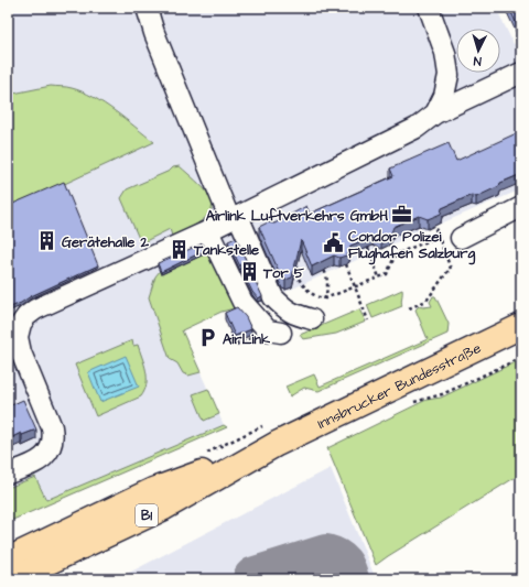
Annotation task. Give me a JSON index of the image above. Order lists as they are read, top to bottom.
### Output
{
  "streets": {
    "main road": ["Innsbrucker Bundesstraße", "B1"]
  },
  "places": {
    "office": ["Airlink Luftverkehrs GmbH"],
    "building": ["Gerätehalle 2", "Tankstelle", "Tor 5"],
    "public building": ["Condor Polizei Flughafen Salzburg"],
    "parking": ["AirLink"]
  },
  "north": "bottom"
}
